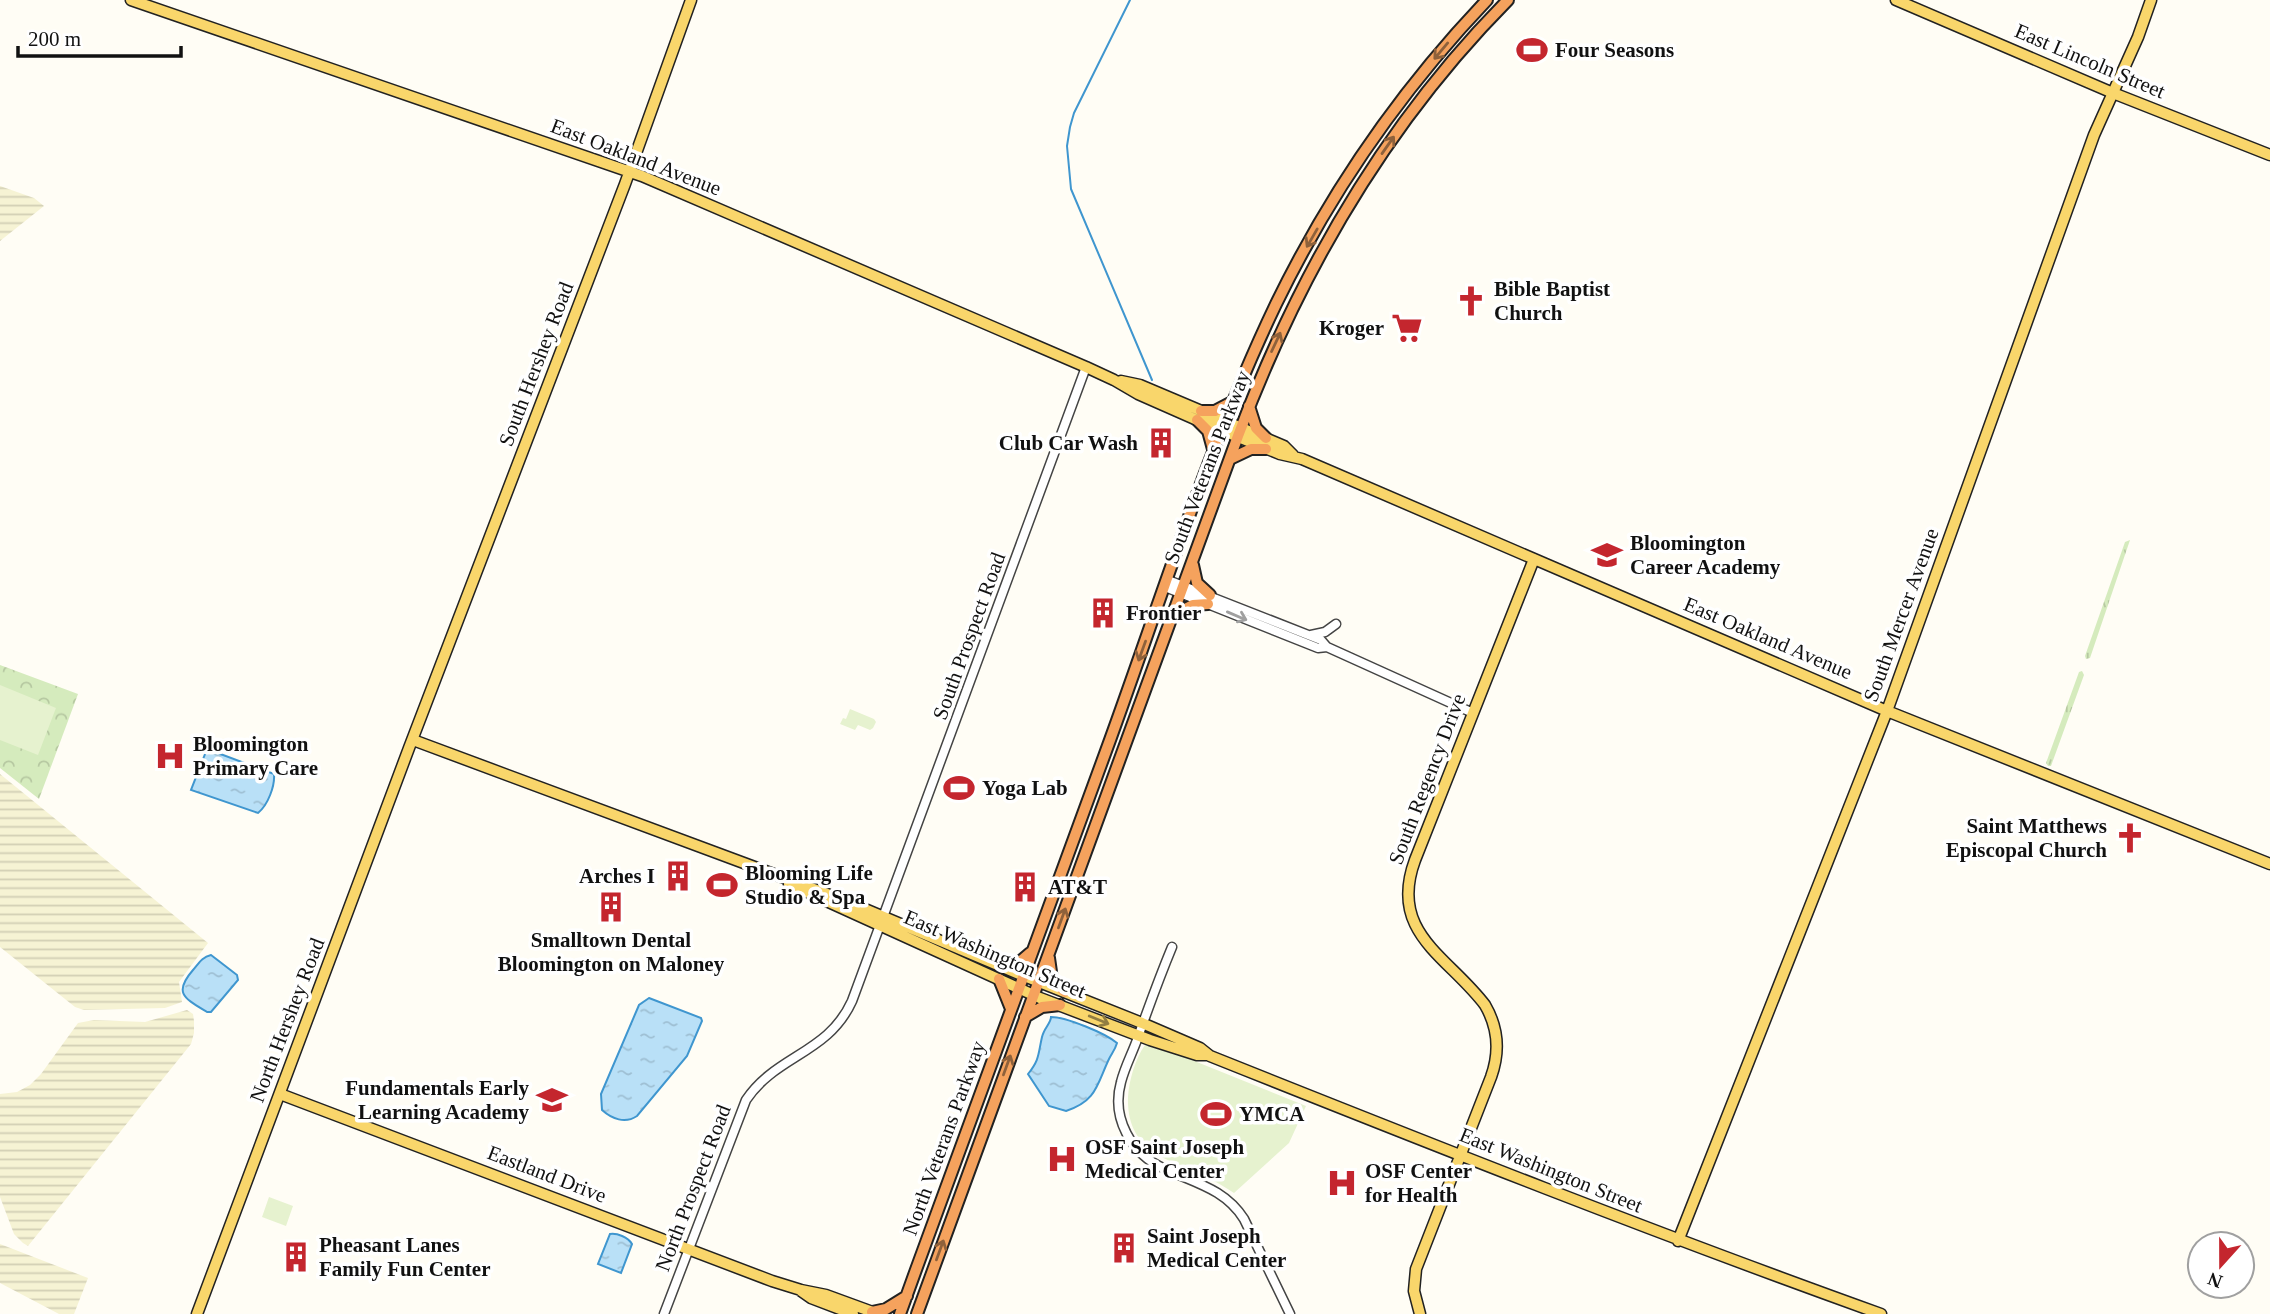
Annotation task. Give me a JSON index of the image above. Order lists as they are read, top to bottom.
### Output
{
  "streets": {
    "highway": ["South Veterans Parkway", "North Veterans Parkway"],
    "main road": [
      "East Lincoln Street",
      "East Oakland Avenue",
      "South Hershey Road",
      "South Mercer Avenue",
      "South Regency Drive",
      "East Washington Street",
      "North Hershey Road",
      "Eastland Drive"
    ],
    "street": ["South Prospect Road", "North Prospect Road"]
  },
  "crossings": [
    ["East Lincoln Street", "South Mercer Avenue"],
    ["East Oakland Avenue", "South Hershey Road"],
    ["East Oakland Avenue", "South Veterans Parkway"],
    ["East Oakland Avenue", "South Mercer Avenue"],
    ["East Oakland Avenue", "South Prospect Road"],
    ["East Oakland Avenue", "South Regency Drive"],
    ["South Hershey Road", "East Washington Street"],
    ["South Hershey Road", "North Hershey Road"],
    ["South Veterans Parkway", "East Washington Street"],
    ["South Veterans Parkway", "North Veterans Parkway"],
    ["South Mercer Avenue", "East Washington Street"],
    ["South Prospect Road", "East Washington Street"],
    ["South Prospect Road", "North Prospect Road"],
    ["South Regency Drive", "East Washington Street"],
    ["East Washington Street", "North Hershey Road"],
    ["East Washington Street", "North Veterans Parkway"],
    ["East Washington Street", "North Prospect Road"],
    ["North Hershey Road", "Eastland Drive"],
    ["Eastland Drive", "North Prospect Road"]
  ],
  "places": {
    "sports": [
      "Four Seasons",
      "Yoga Lab",
      "Blooming Life Studio & Spa",
      "YMCA"
    ],
    "church": ["Bible Baptist Church", "Saint Matthews Episcopal Church"],
    "supermarket": ["Kroger"],
    "building": [
      "Club Car Wash",
      "Frontier",
      "Arches I",
      "AT&T",
      "Smalltown Dental Bloomington on Maloney",
      "Saint Joseph Medical Center",
      "Pheasant Lanes Family Fun Center"
    ],
    "school or university": ["Bloomington Career Academy", "Fundamentals Early Learning Academy"],
    "hospital": ["Bloomington Primary Care", "OSF Saint Joseph Medical Center", "OSF Center for Health"]
  },
  "scale_bar": "200 m",
  "north": "bottom"
}
